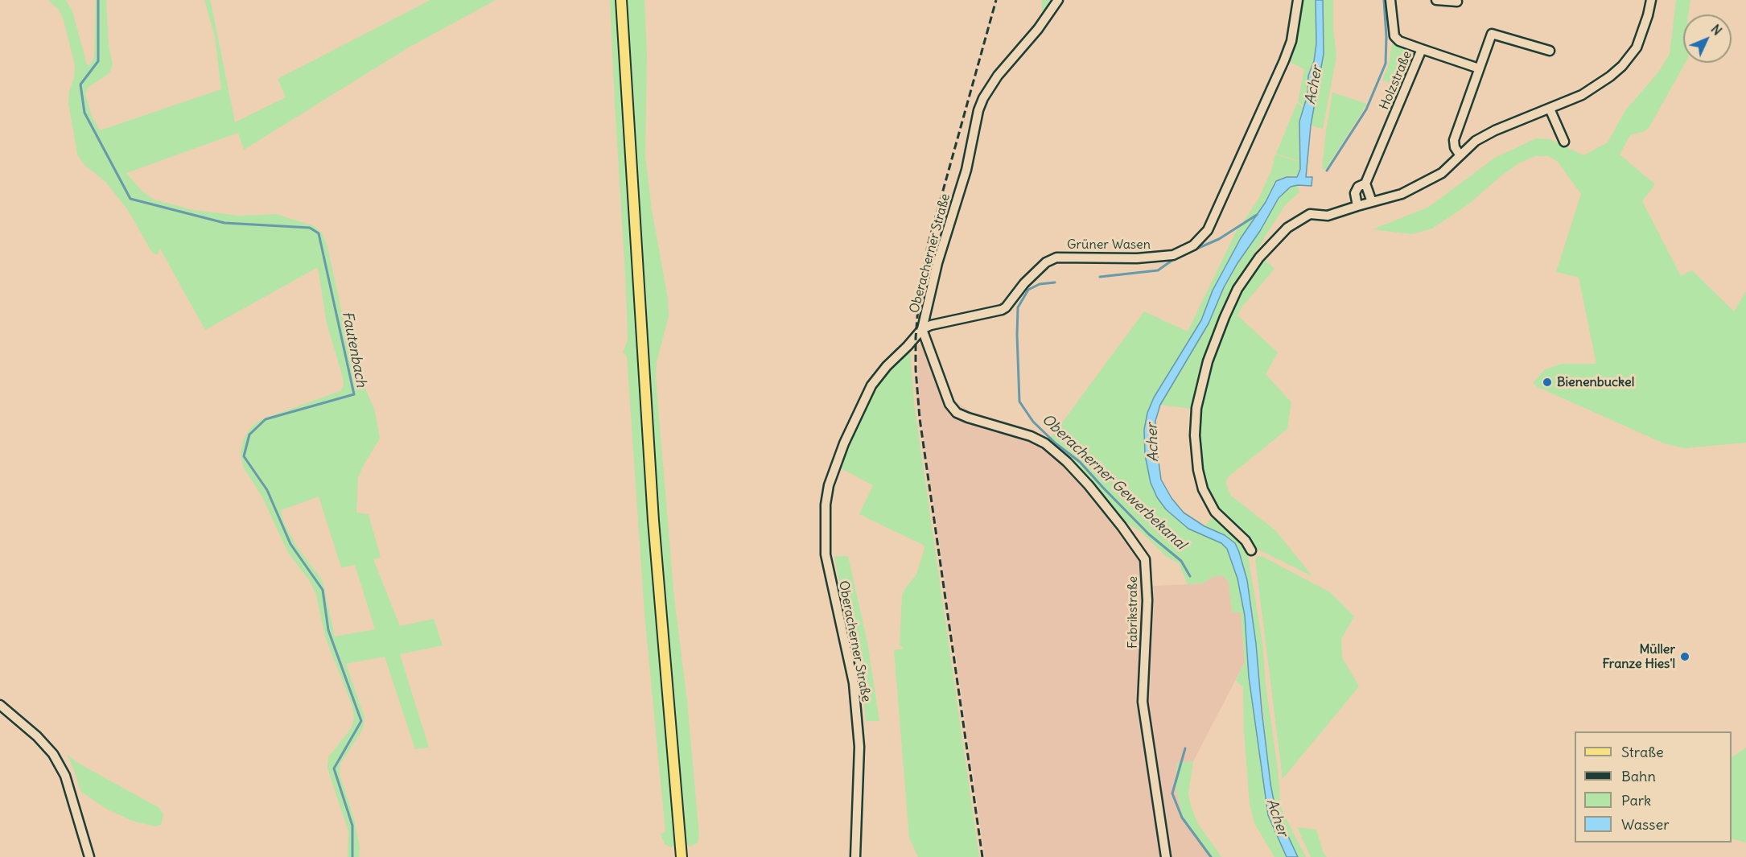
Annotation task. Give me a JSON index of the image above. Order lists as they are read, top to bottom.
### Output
{
  "streets": {
    "street": [
      "Holzstraße",
      "Grüner Wasen",
      "Oberacherner Straße",
      "Fabrikstraße"
    ]
  },
  "crossings": [
    ["Grüner Wasen", "Oberacherner Straße"],
    ["Grüner Wasen", "Fabrikstraße"],
    ["Oberacherner Straße", "Fabrikstraße"]
  ],
  "water": ["Acher", "Fautenbach", "Oberacherner Gewerbekanal"],
  "places": ["Bienenbuckel", "Müller Franze Hies'l"],
  "legend": [
    "Straße",
    "Bahn",
    "Park",
    "Wasser"
  ],
  "north": "top right"
}
